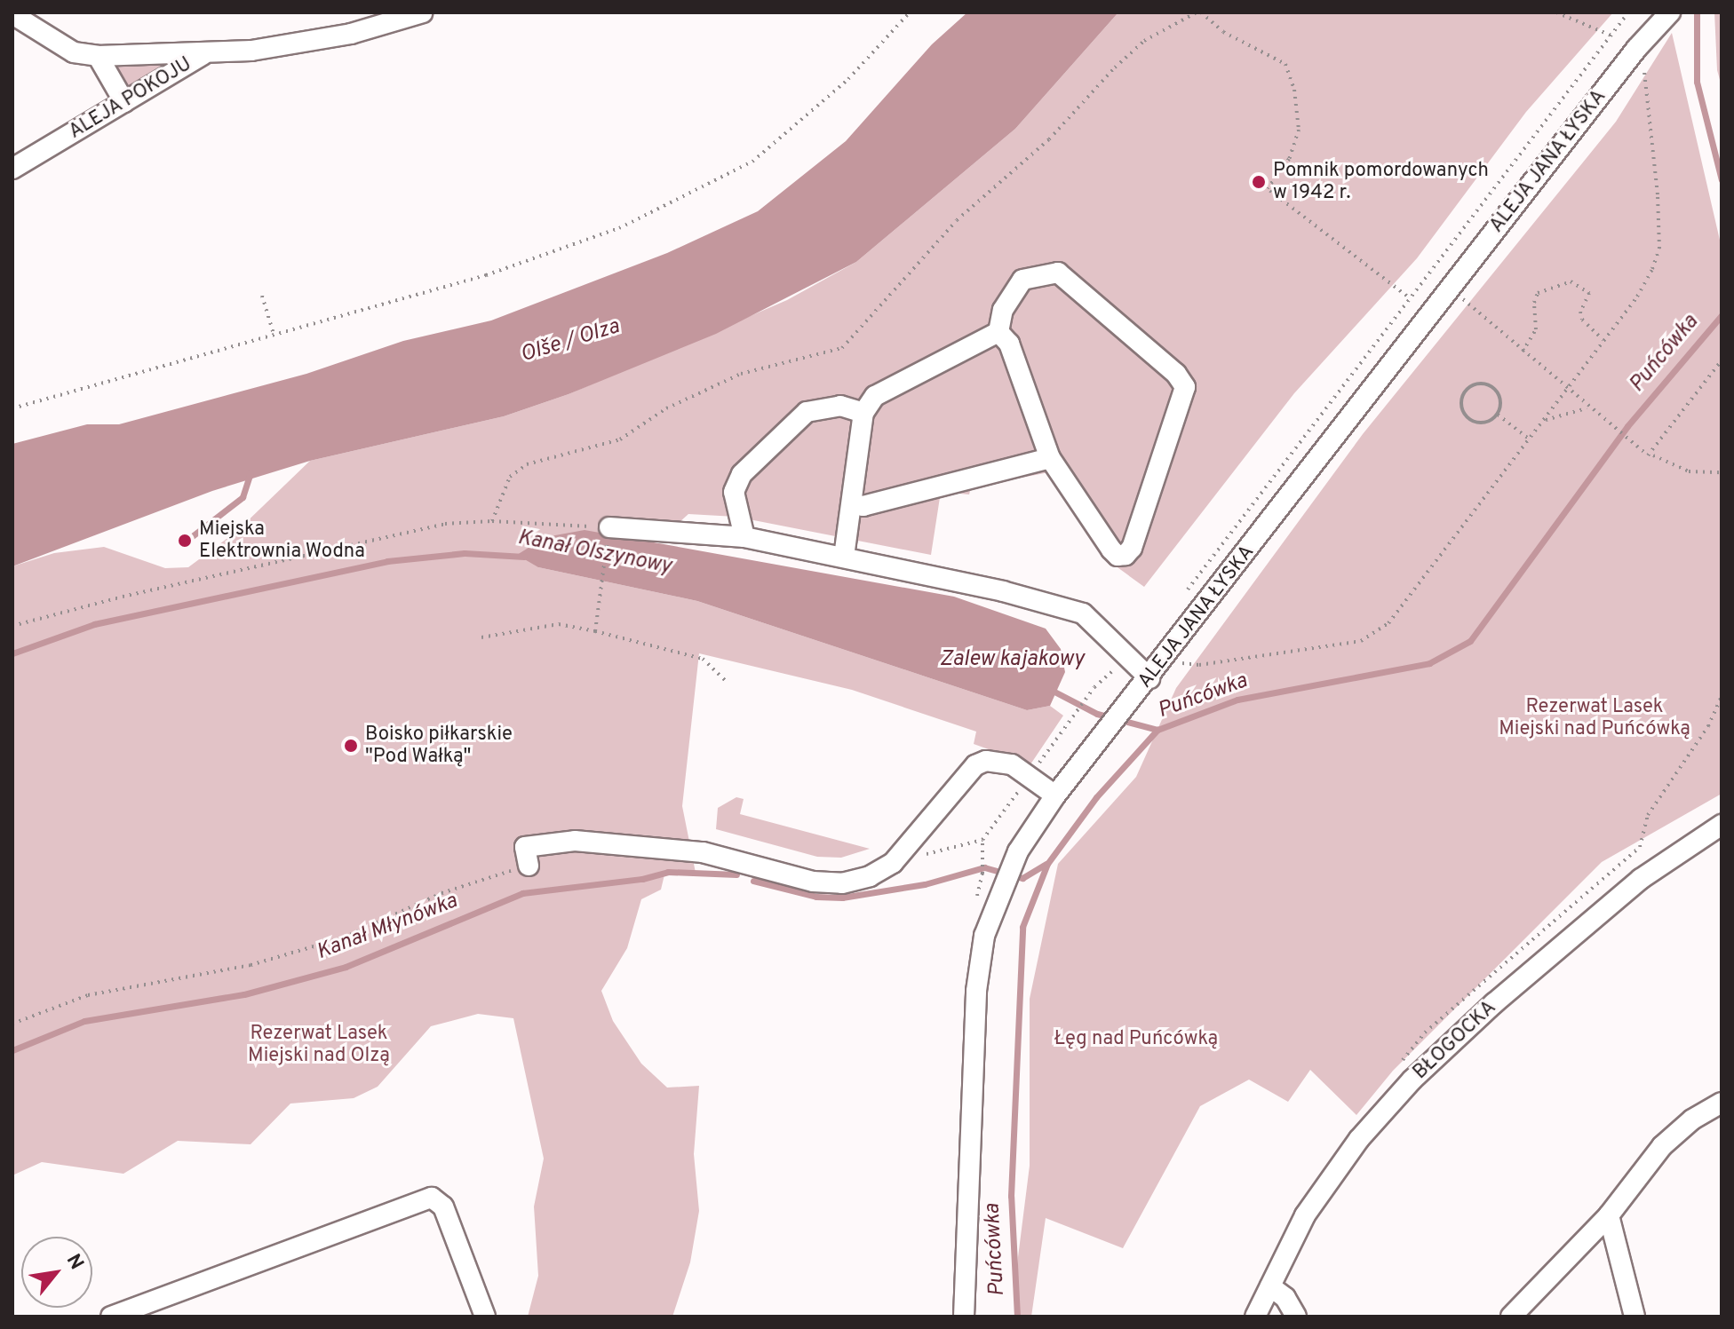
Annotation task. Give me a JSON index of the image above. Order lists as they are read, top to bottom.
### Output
{
  "streets": {
    "street": ["ALEJA POKOJU", "ALEJA JANA ŁYSKA", "BŁOGOCKA"]
  },
  "water": [
    "Olše / Olza",
    "Puńcówka",
    "Kanał Olszynowy",
    "Zalew kajakowy",
    "Kanał Młynówka"
  ],
  "parks": ["Rezerwat Lasek Miejski nad Puńcówką", "Rezerwat Lasek Miejski nad Olzą", "Łęg nad Puńcówką"],
  "places": ["Pomnik pomordowanych w 1942 r.", "Miejska Elektrownia Wodna", "Boisko piłkarskie \"Pod Wałką\""],
  "north": "top right"
}
